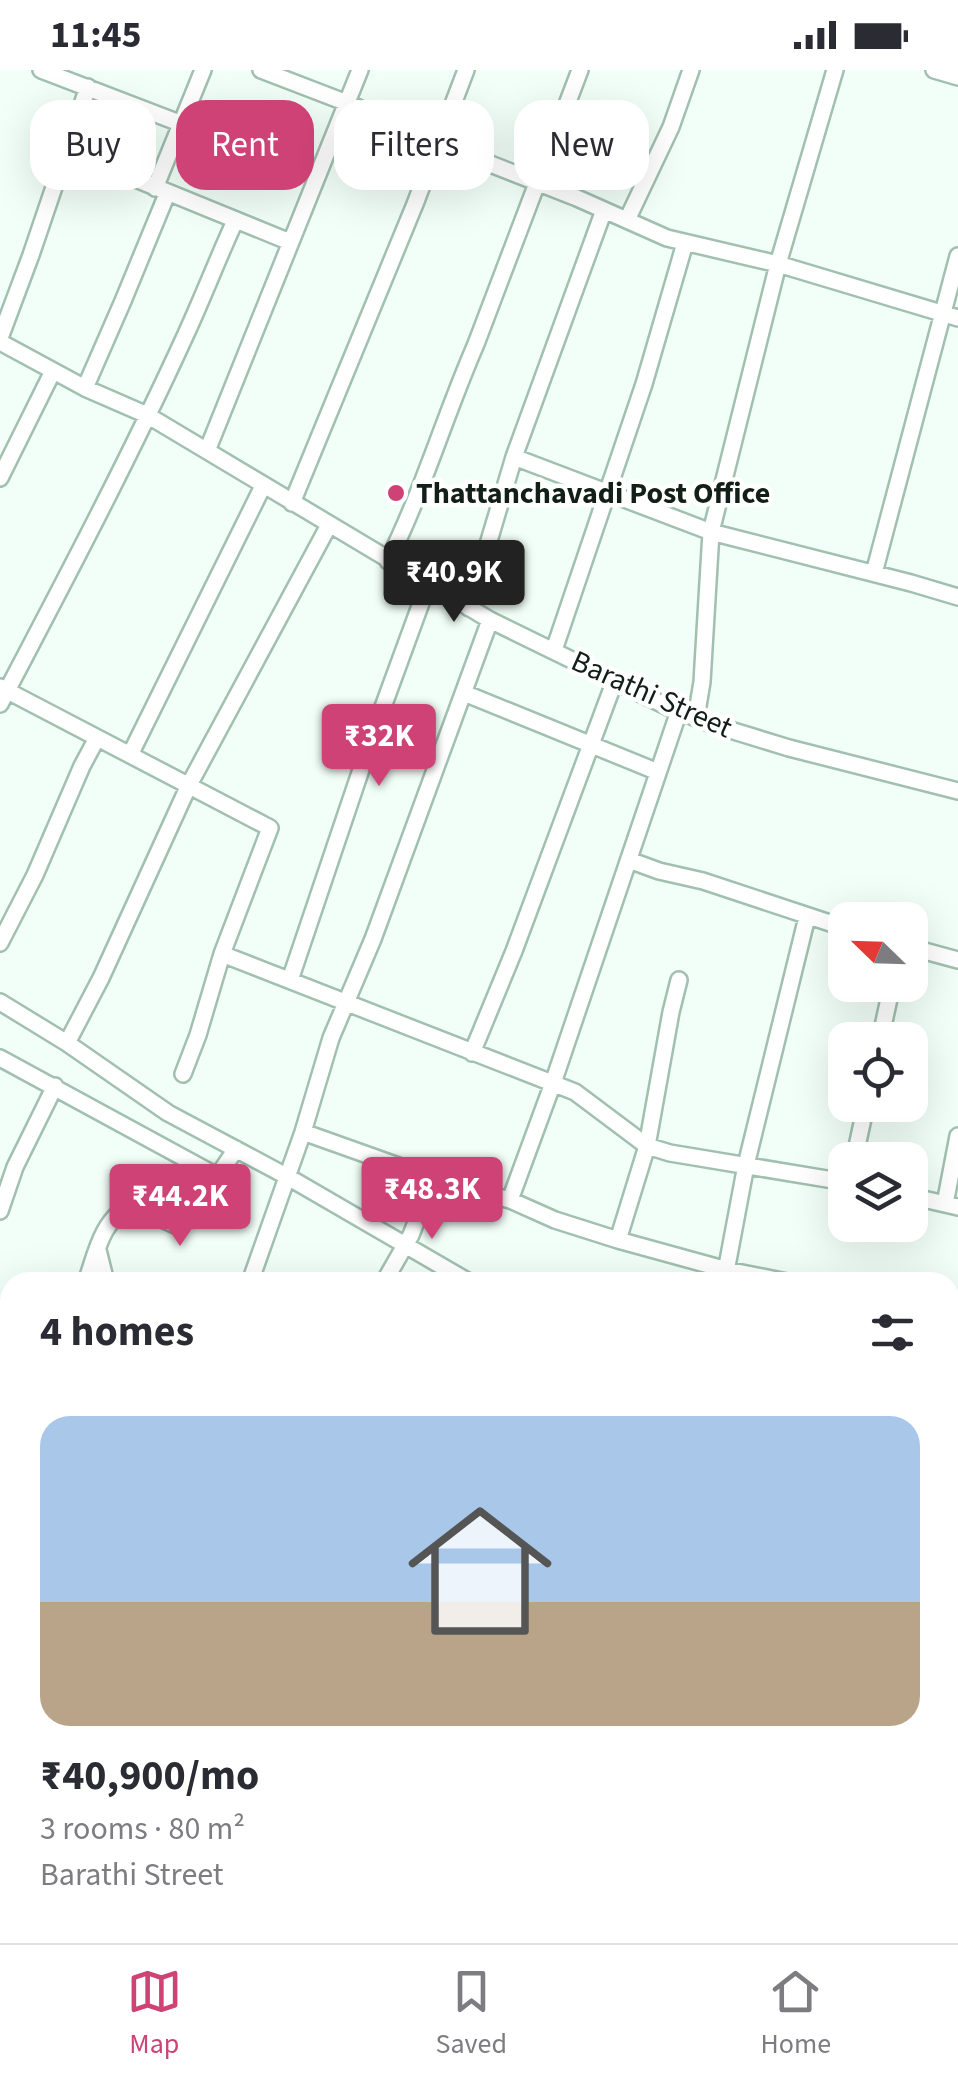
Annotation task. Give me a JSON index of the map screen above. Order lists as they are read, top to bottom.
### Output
{
  "streets": {
    "street": ["Barathi Street"]
  },
  "places": ["Thattanchavadi Post Office"],
  "north": "top left",
  "page": {
    "status": "11:45",
    "chip": [
      "Buy",
      "Rent",
      "Filters",
      "New"
    ],
    "price": [
      "₹40.9K",
      "₹32K",
      "₹48.3K",
      "₹44.2K"
    ],
    "heading": "4 homes",
    "list": [
      {
        "name": "₹40,900/mo",
        "note": "3 rooms · 80 m² · Barathi Street"
      }
    ],
    "tabs": ["Map", "Saved", "Home"]
  }
}
